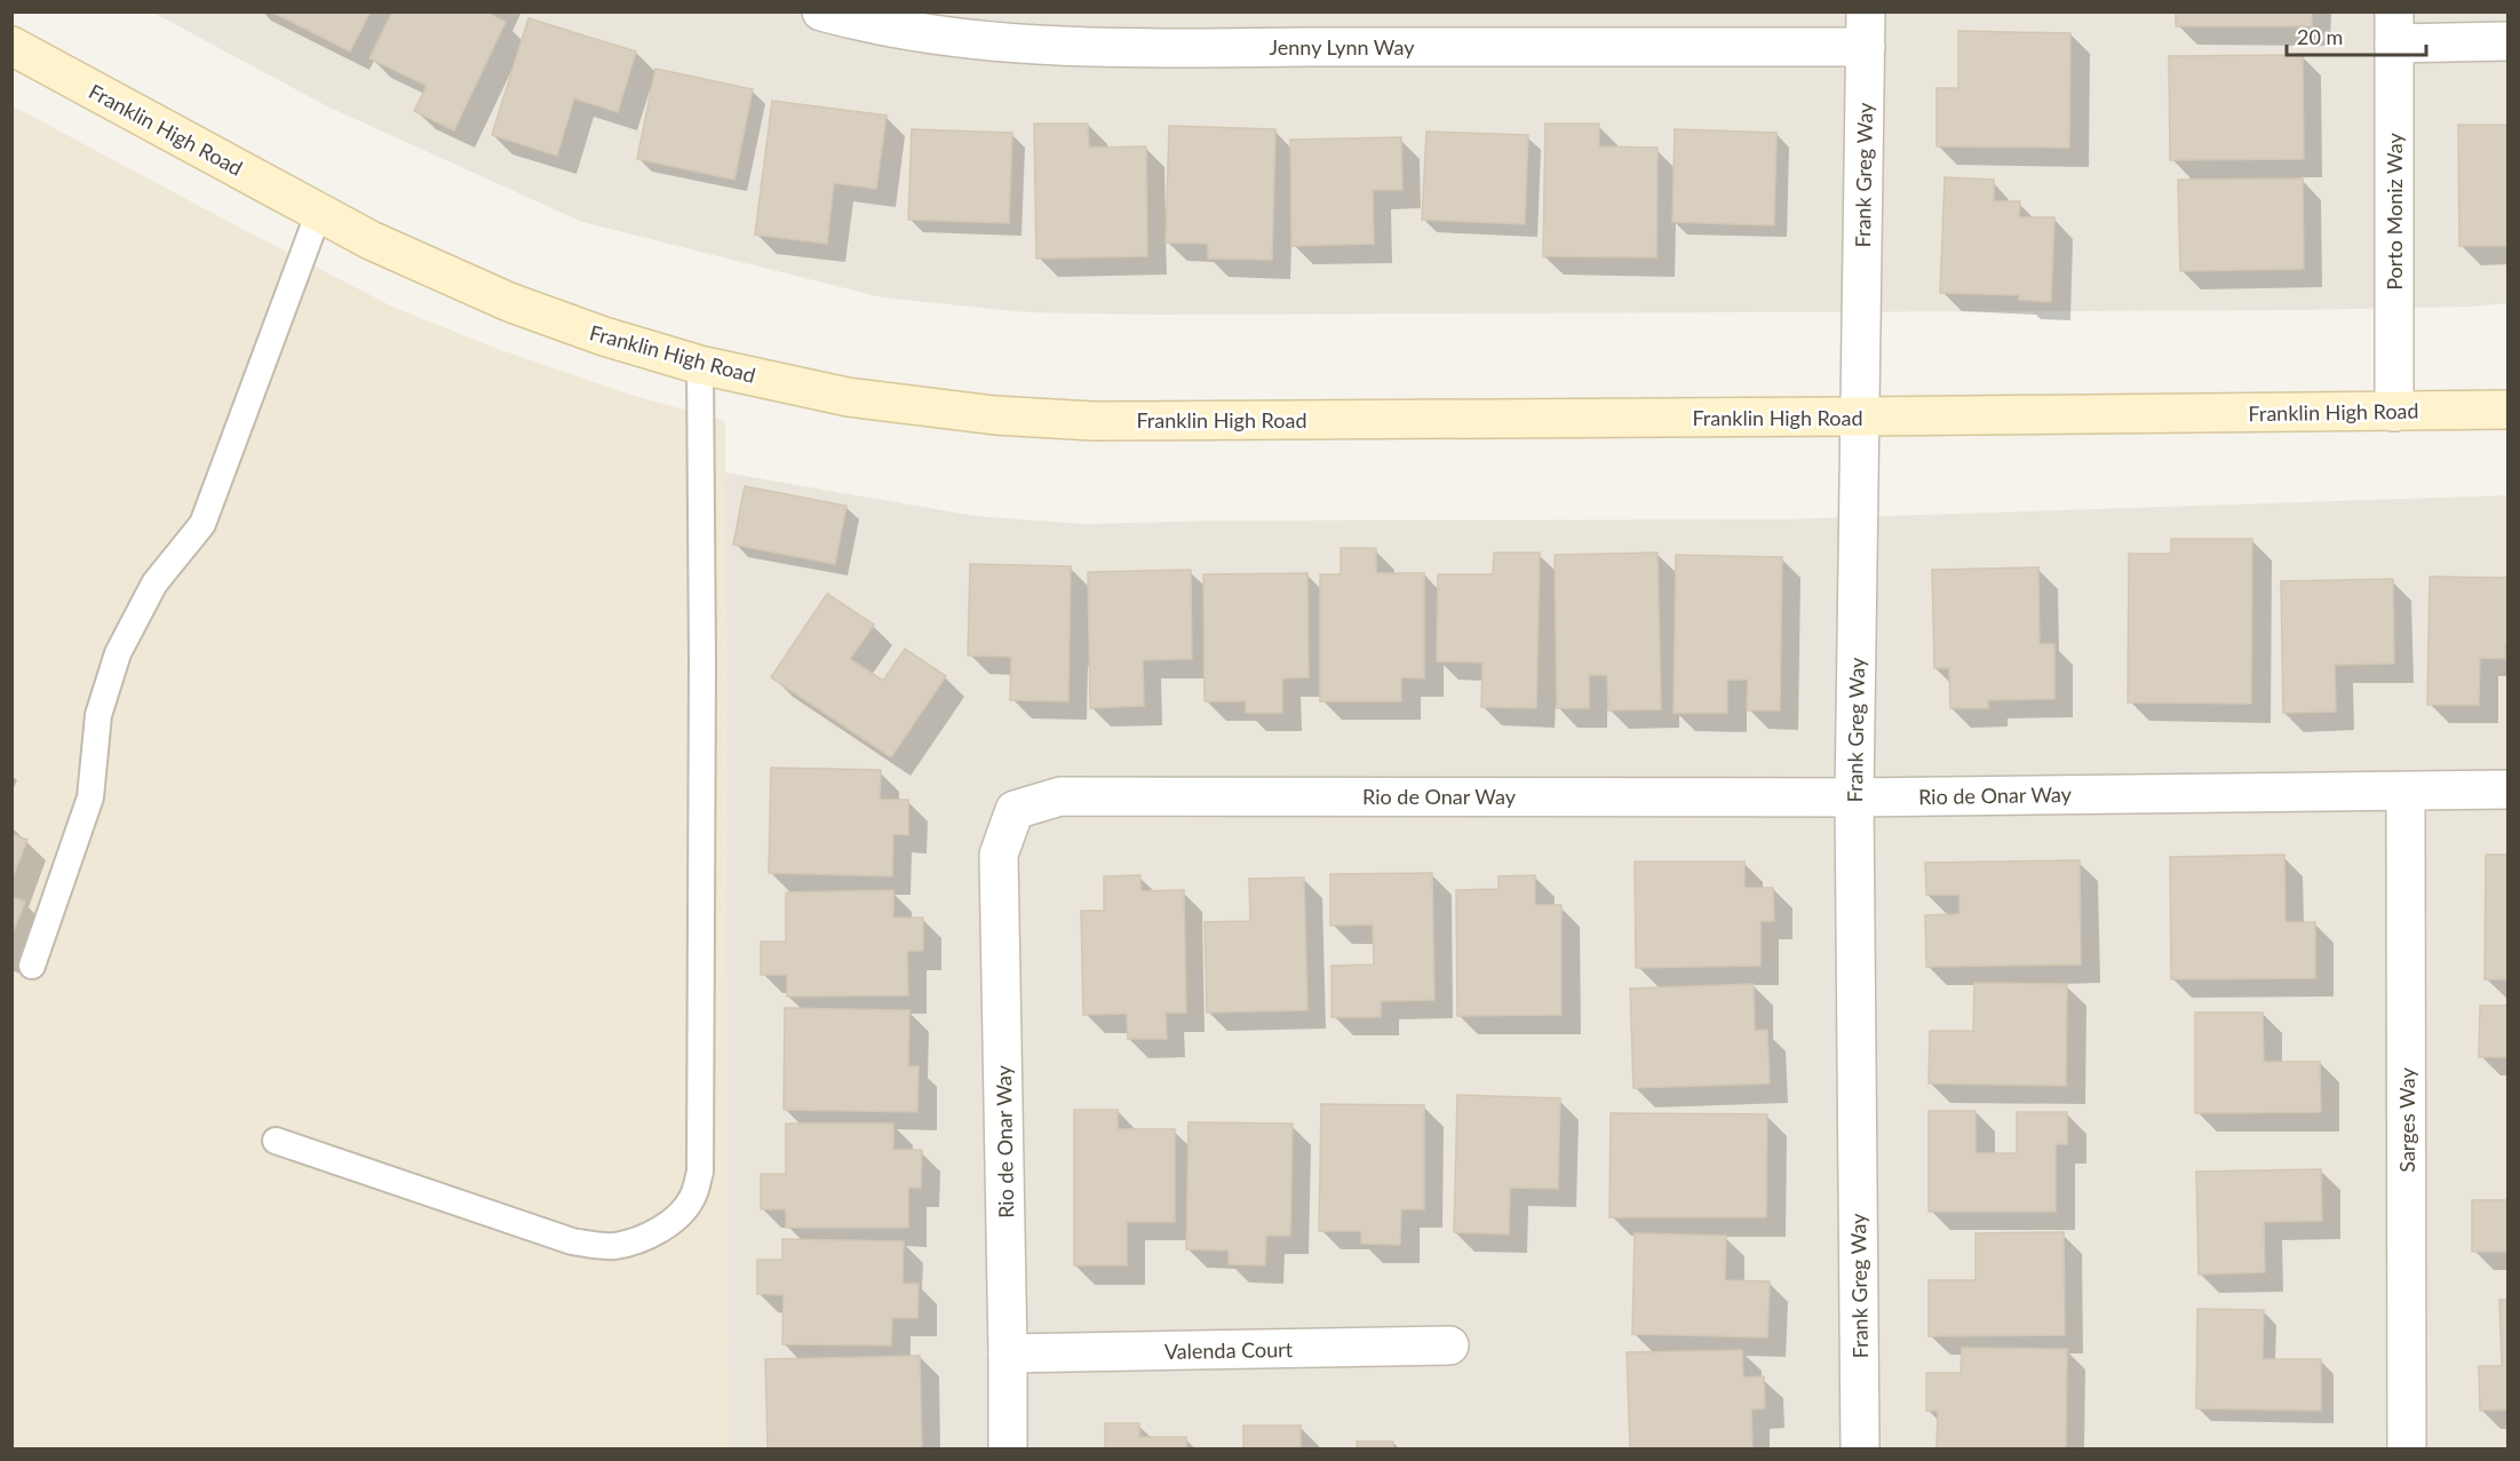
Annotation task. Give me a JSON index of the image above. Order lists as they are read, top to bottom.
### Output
{
  "streets": {
    "street": [
      "Jenny Lynn Way",
      "Franklin High Road",
      "Frank Greg Way",
      "Porto Moniz Way",
      "Rio de Onar Way",
      "Sarges Way",
      "Valenda Court"
    ]
  },
  "crossings": [
    ["Jenny Lynn Way", "Frank Greg Way"],
    ["Franklin High Road", "Frank Greg Way"],
    ["Franklin High Road", "Porto Moniz Way"],
    ["Frank Greg Way", "Rio de Onar Way"],
    ["Rio de Onar Way", "Sarges Way"],
    ["Rio de Onar Way", "Valenda Court"]
  ],
  "scale_bar": "20 m"
}
